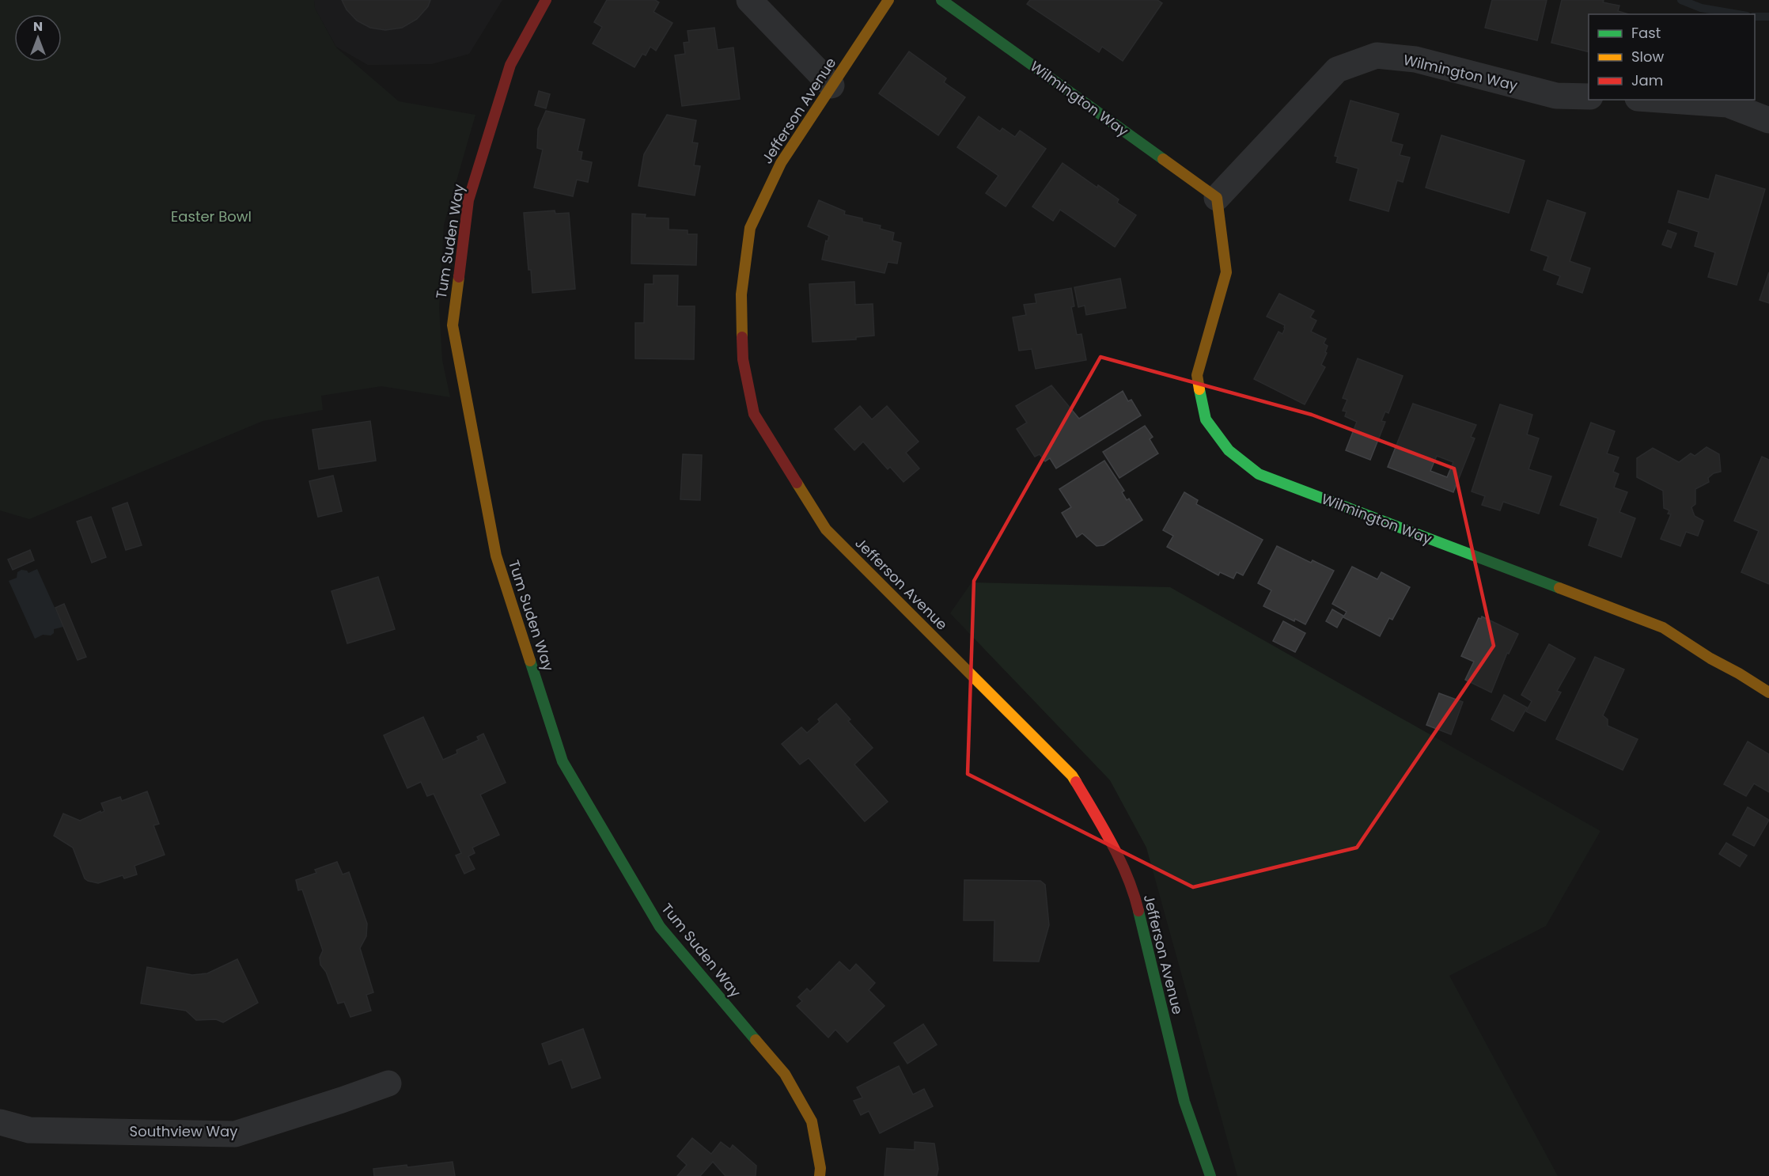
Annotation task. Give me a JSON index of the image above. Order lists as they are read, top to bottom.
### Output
{
  "streets": {
    "street": [
      "Wilmington Way",
      "Jefferson Avenue",
      "Tum Suden Way",
      "Southview Way"
    ]
  },
  "parks": ["Easter Bowl"],
  "legend": ["Fast", "Slow", "Jam"],
  "north": "top"
}
